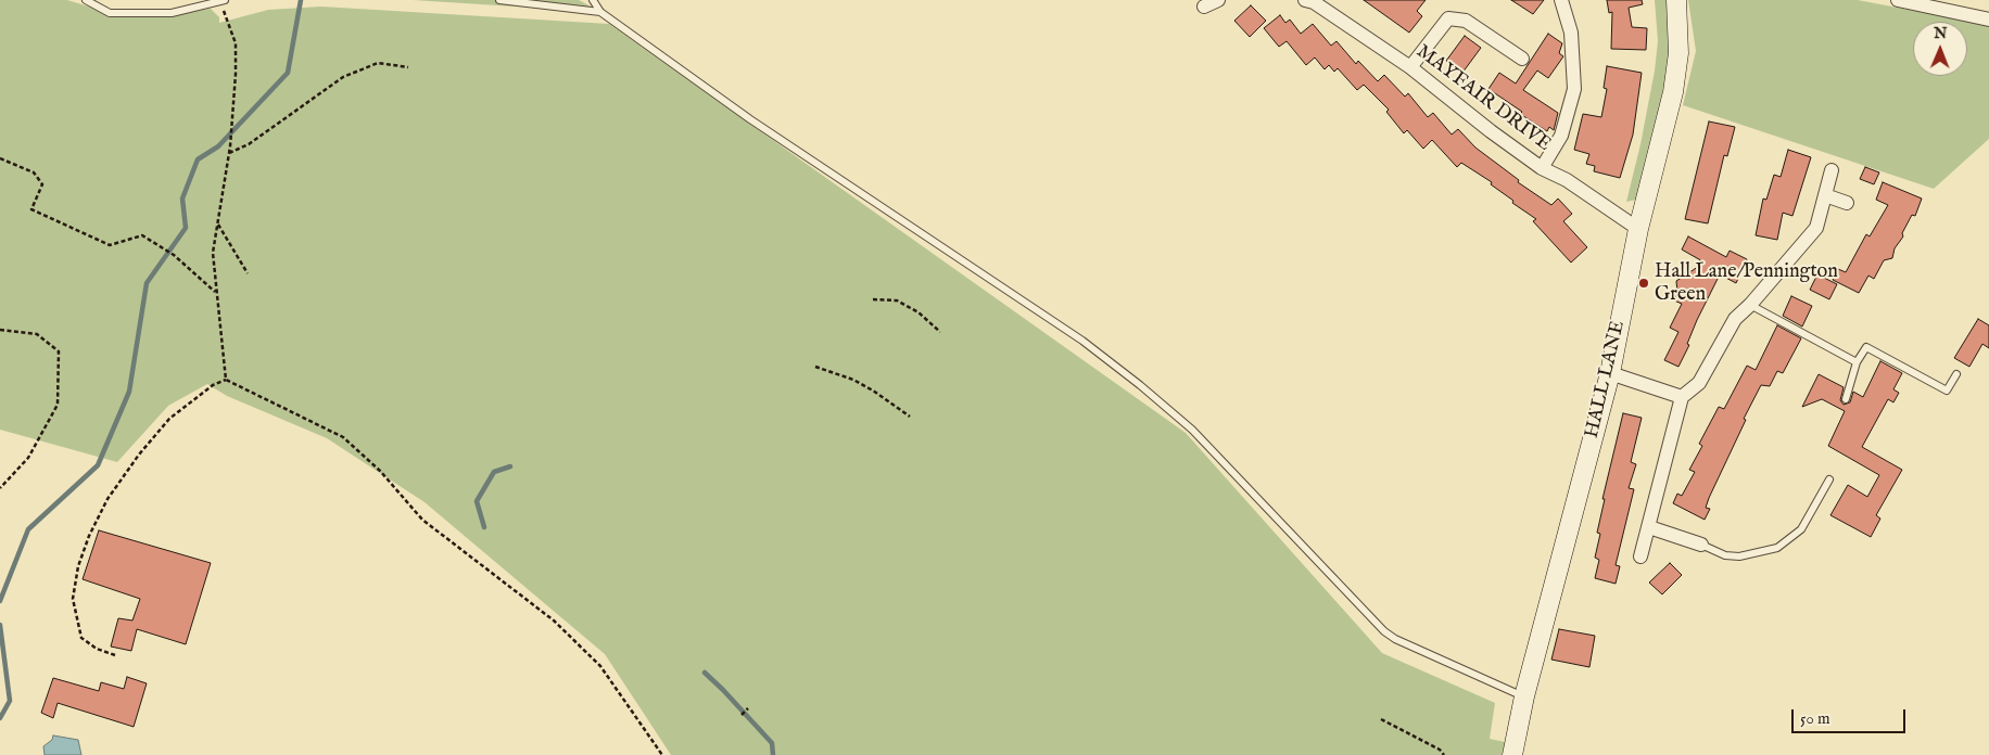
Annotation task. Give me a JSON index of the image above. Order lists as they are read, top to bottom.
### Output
{
  "streets": {
    "street": ["MAYFAIR DRIVE", "HALL LANE"]
  },
  "crossings": [
    ["MAYFAIR DRIVE", "HALL LANE"]
  ],
  "places": ["Hall Lane/Pennington Green"],
  "scale_bar": "50 m",
  "north": "top"
}
